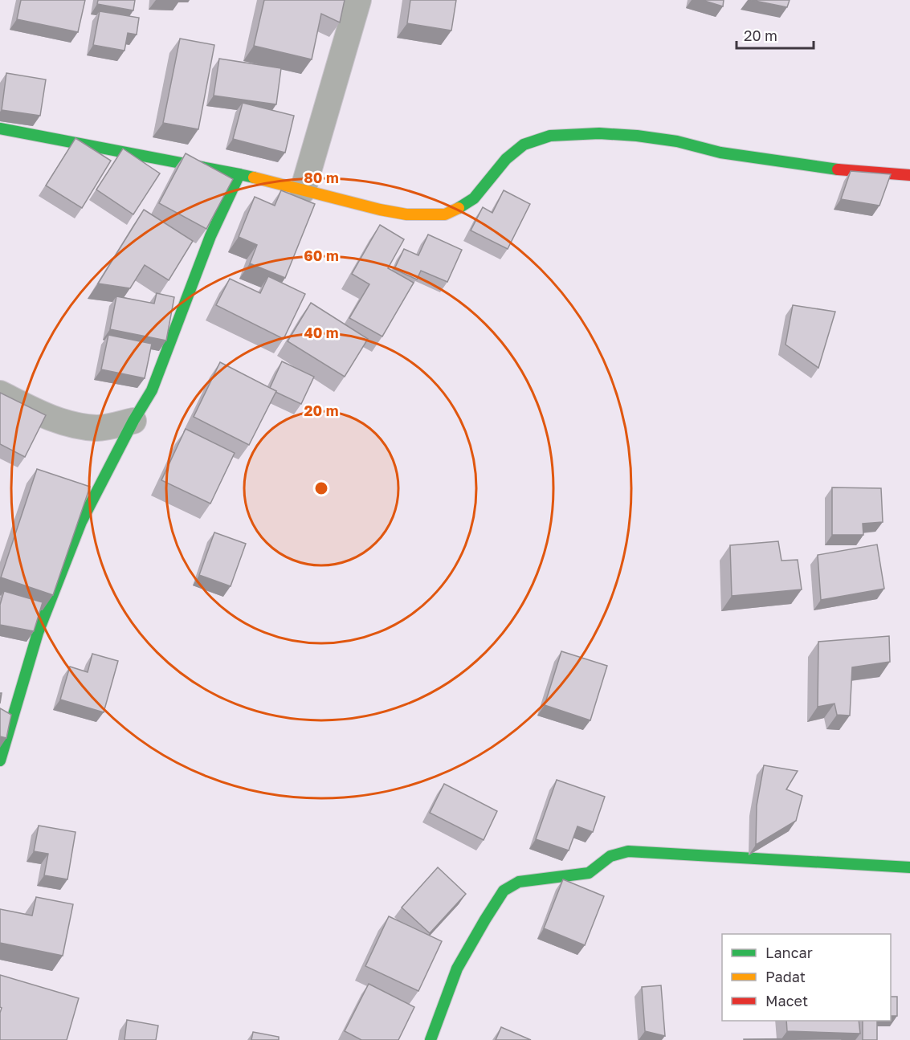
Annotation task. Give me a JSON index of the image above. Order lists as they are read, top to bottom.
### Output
{
  "legend": ["Lancar", "Padat", "Macet"],
  "scale_bar": "20 m",
  "rings": [
    "80 m",
    "60 m",
    "40 m",
    "20 m"
  ]
}
